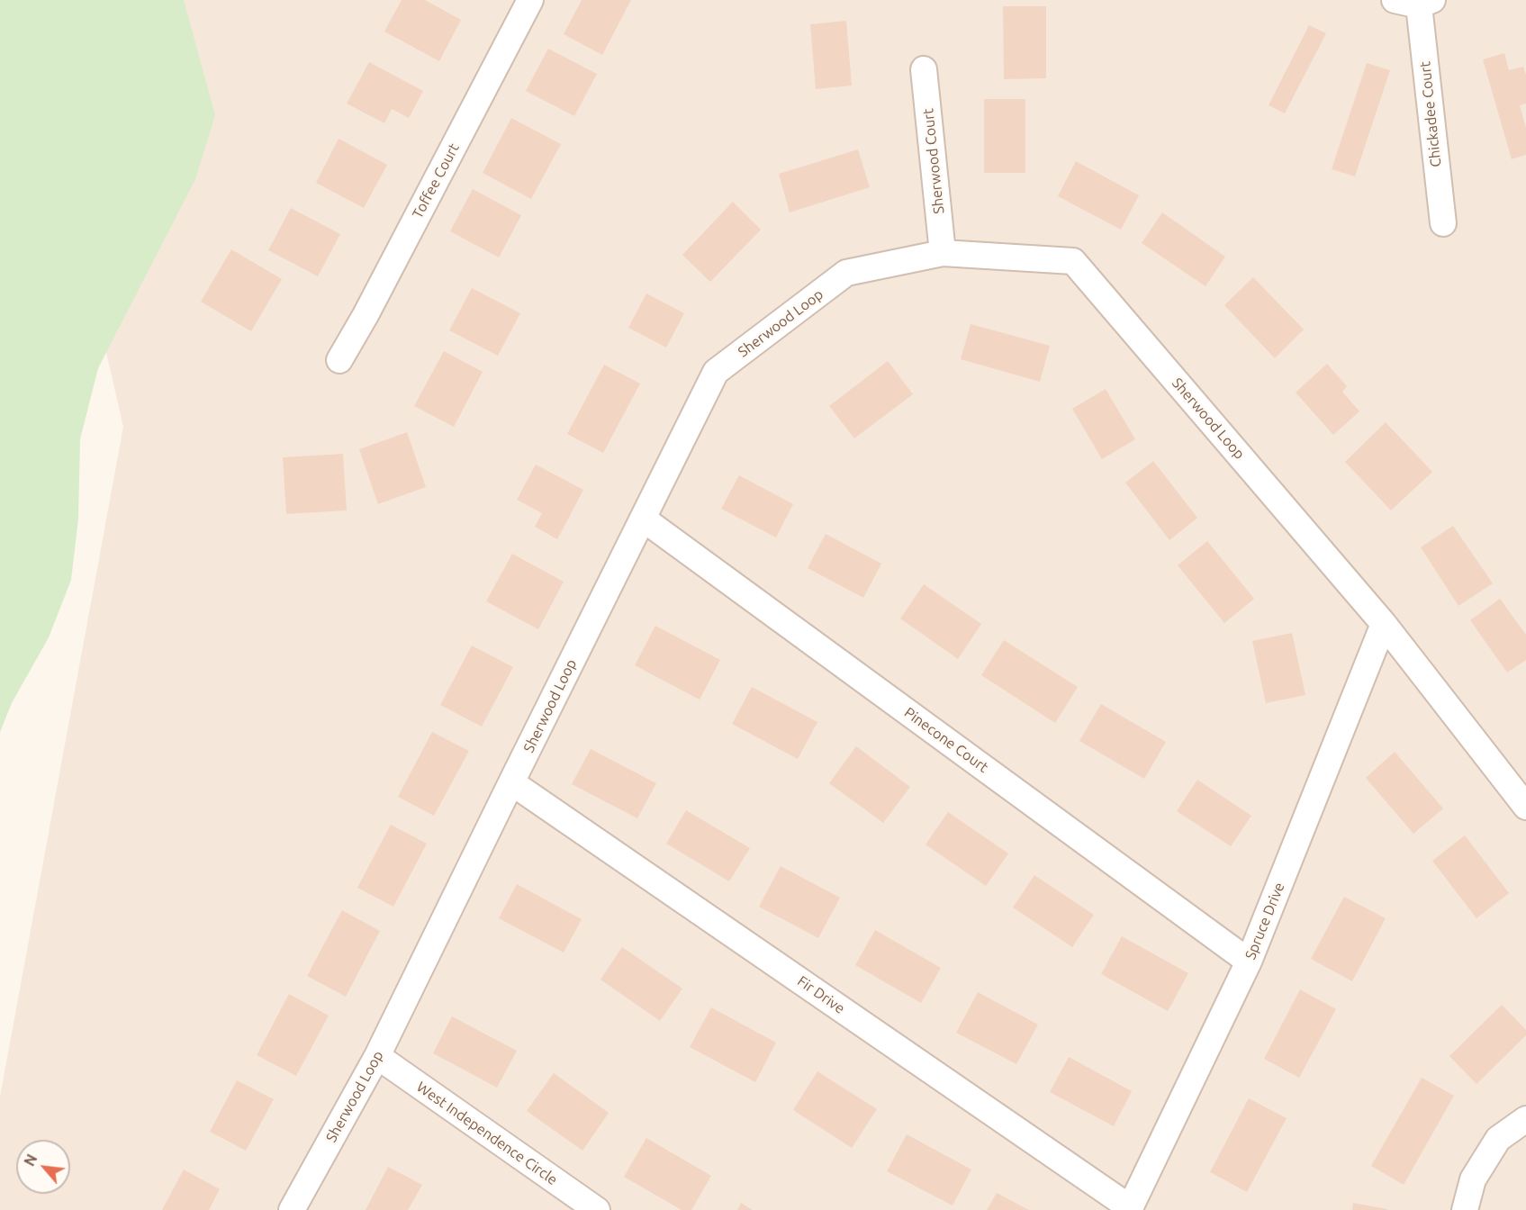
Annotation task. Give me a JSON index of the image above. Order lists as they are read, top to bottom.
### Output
{
  "streets": {
    "street": [
      "Chickadee Court",
      "Sherwood Court",
      "Toffee Court",
      "Sherwood Loop",
      "Pinecone Court",
      "Spruce Drive",
      "Fir Drive",
      "West Independence Circle"
    ]
  },
  "crossings": [
    ["Sherwood Court", "Sherwood Loop"],
    ["Sherwood Loop", "Pinecone Court"],
    ["Sherwood Loop", "Spruce Drive"],
    ["Sherwood Loop", "Fir Drive"],
    ["Sherwood Loop", "West Independence Circle"],
    ["Pinecone Court", "Spruce Drive"],
    ["Spruce Drive", "Fir Drive"]
  ],
  "north": "top left"
}
